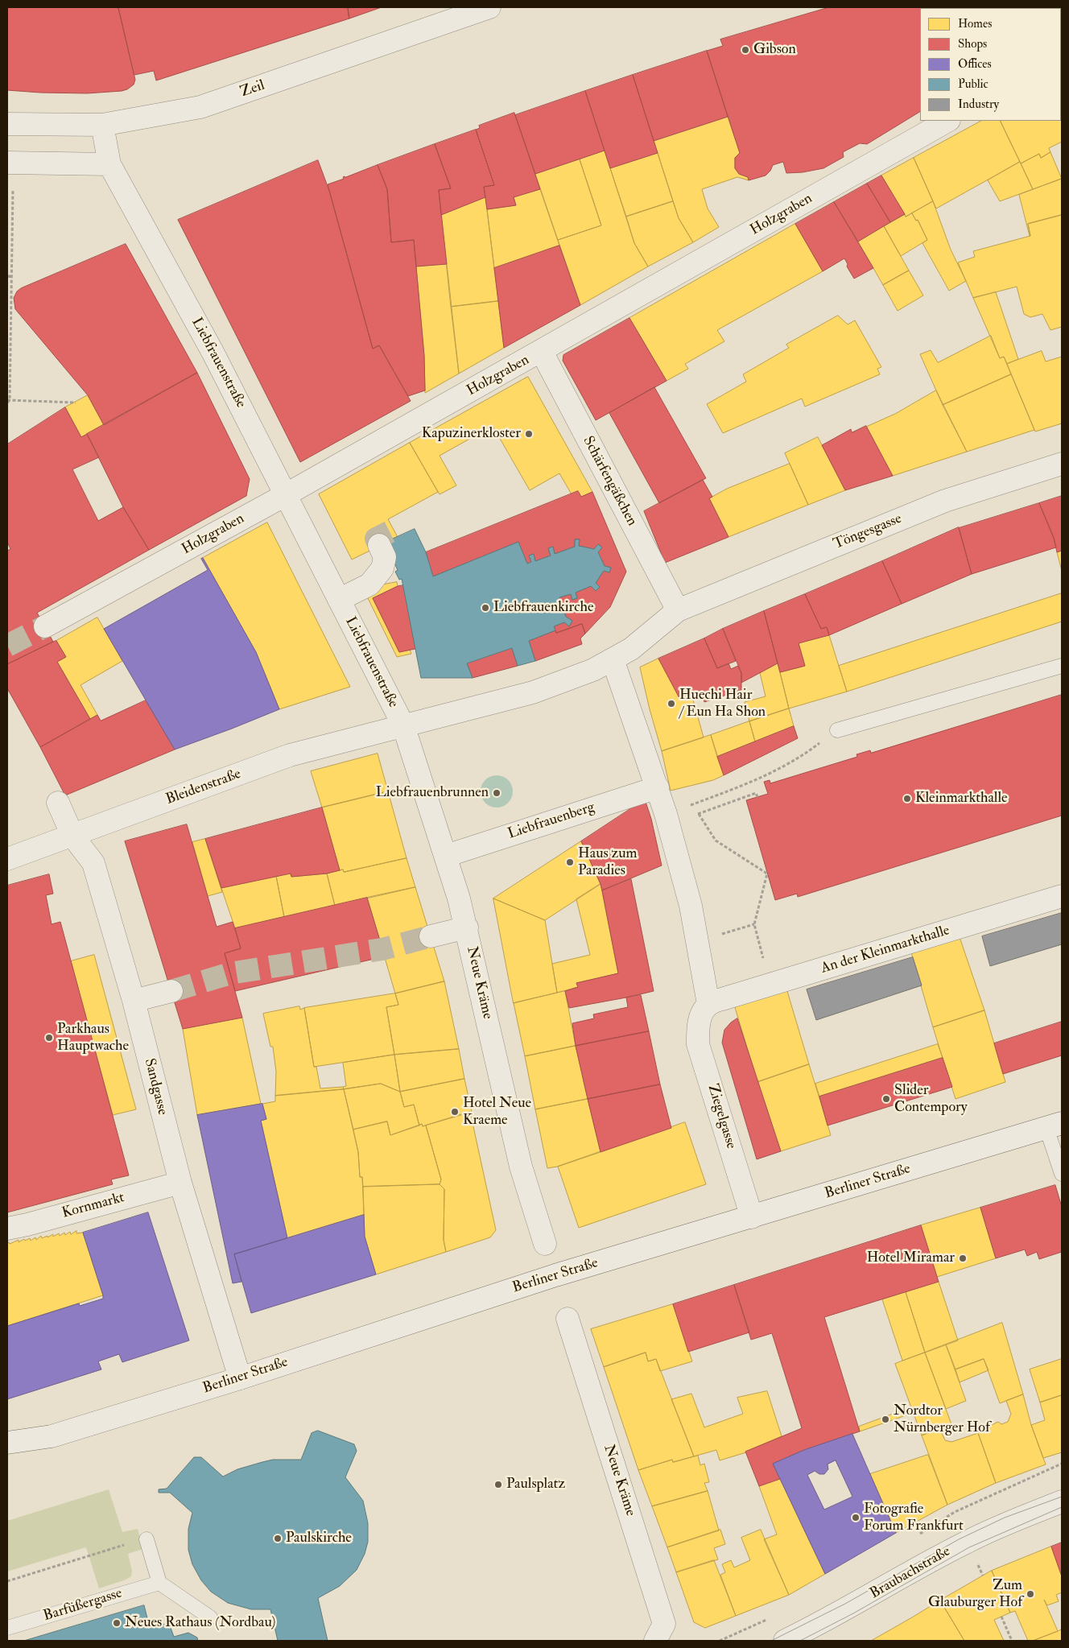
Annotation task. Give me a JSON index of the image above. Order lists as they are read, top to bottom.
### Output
{
  "streets": {
    "street": [
      "Zeil",
      "Holzgraben",
      "Liebfrauenstraße",
      "Schärfengäßchen",
      "Töngesgasse",
      "Bleidenstraße",
      "Liebfrauenberg",
      "An der Kleinmarkthalle",
      "Neue Kräme",
      "Sandgasse",
      "Ziegelgasse",
      "Berliner Straße",
      "Kornmarkt",
      "Braubachstraße"
    ],
    "lane": ["Barfüßergasse"]
  },
  "crossings": [
    ["Zeil", "Liebfrauenstraße"],
    ["Holzgraben", "Liebfrauenstraße"],
    ["Holzgraben", "Schärfengäßchen"],
    ["Liebfrauenstraße", "Bleidenstraße"],
    ["Liebfrauenstraße", "Neue Kräme"],
    ["Schärfengäßchen", "Töngesgasse"],
    ["Bleidenstraße", "Neue Kräme"],
    ["Bleidenstraße", "Sandgasse"],
    ["Liebfrauenberg", "Neue Kräme"],
    ["An der Kleinmarkthalle", "Ziegelgasse"],
    ["Sandgasse", "Berliner Straße"],
    ["Sandgasse", "Kornmarkt"],
    ["Ziegelgasse", "Berliner Straße"]
  ],
  "places": [
    "Gibson",
    "Kapuzinerkloster",
    "Liebfrauenkirche",
    "Huechi Hair / Eun Ha Shon",
    "Liebfrauenbrunnen",
    "Kleinmarkthalle",
    "Haus zum Paradies",
    "Parkhaus Hauptwache",
    "Slider Contempory",
    "Hotel Neue Kraeme",
    "Hotel Miramar",
    "Nordtor Nürnberger Hof",
    "Paulsplatz",
    "Fotografie Forum Frankfurt",
    "Paulskirche",
    "Zum Glauburger Hof",
    "Neues Rathaus (Nordbau)"
  ],
  "legend": [
    "Homes",
    "Shops",
    "Offices",
    "Public",
    "Industry"
  ]
}
